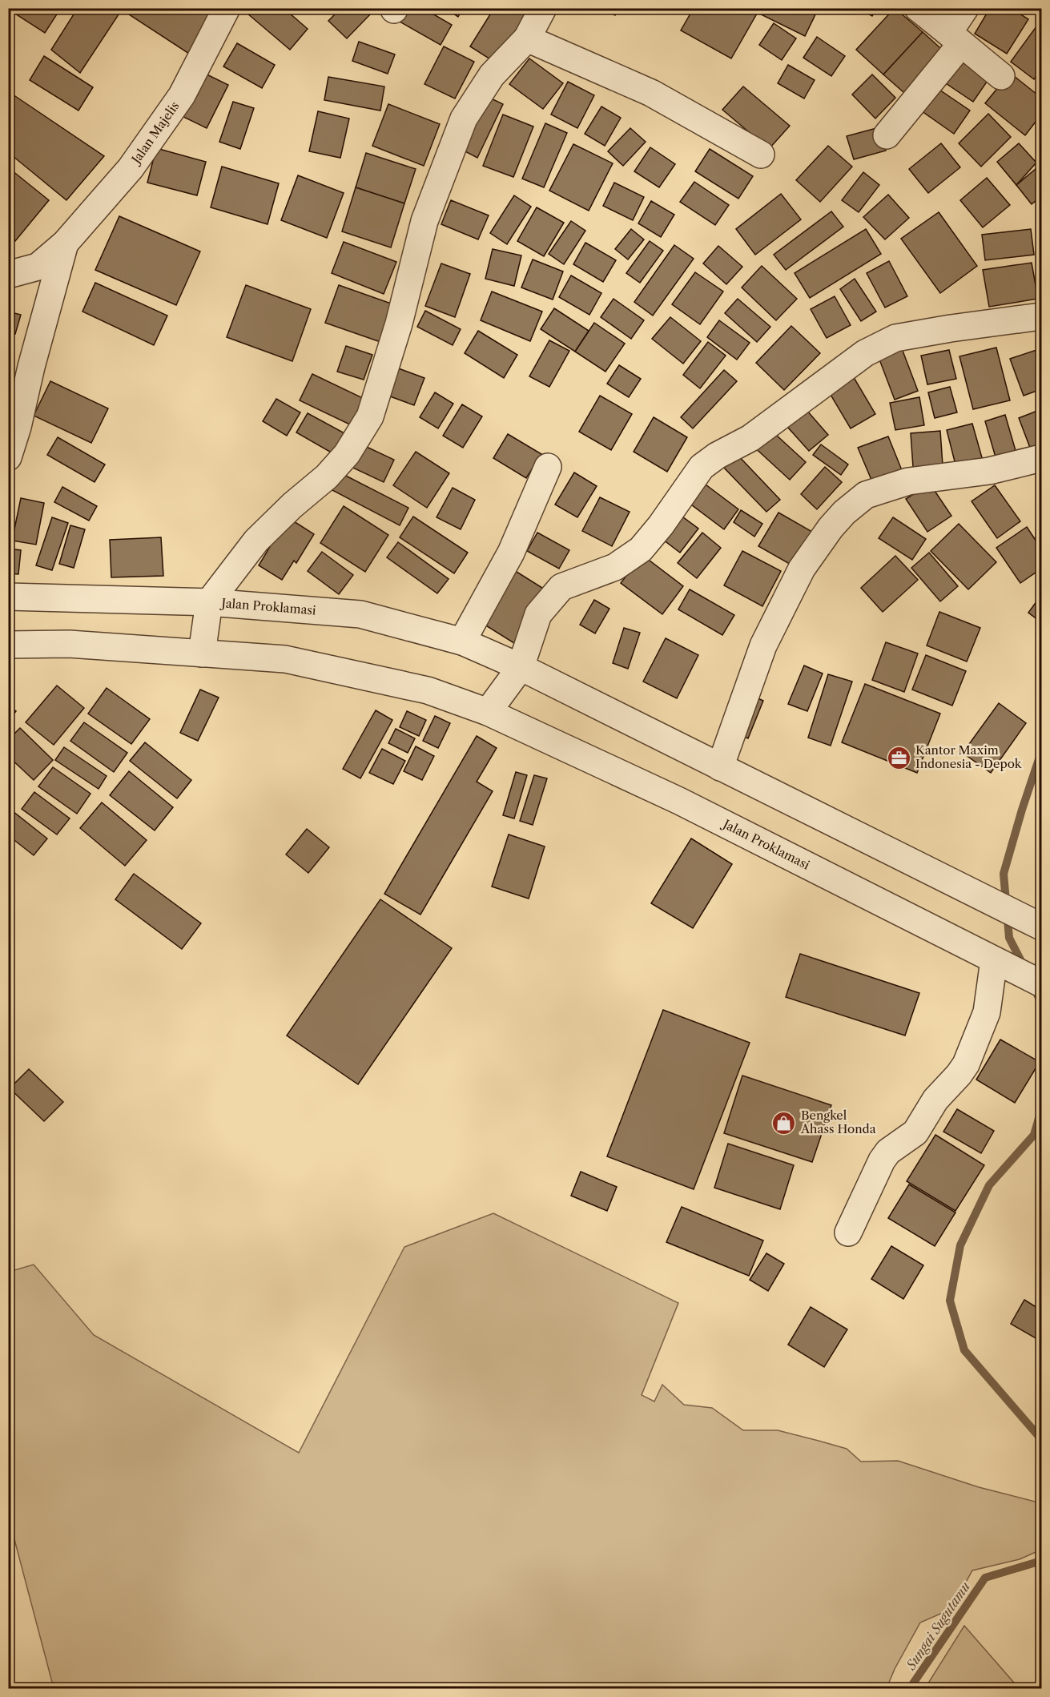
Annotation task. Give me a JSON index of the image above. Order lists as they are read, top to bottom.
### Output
{
  "streets": {
    "street": ["Jalan Majelis", "Jalan Proklamasi"]
  },
  "water": ["Sungai Sugutamu"],
  "places": {
    "office": ["Kantor Maxim Indonesia - Depok"],
    "shop": ["Bengkel Ahass Honda"]
  }
}
